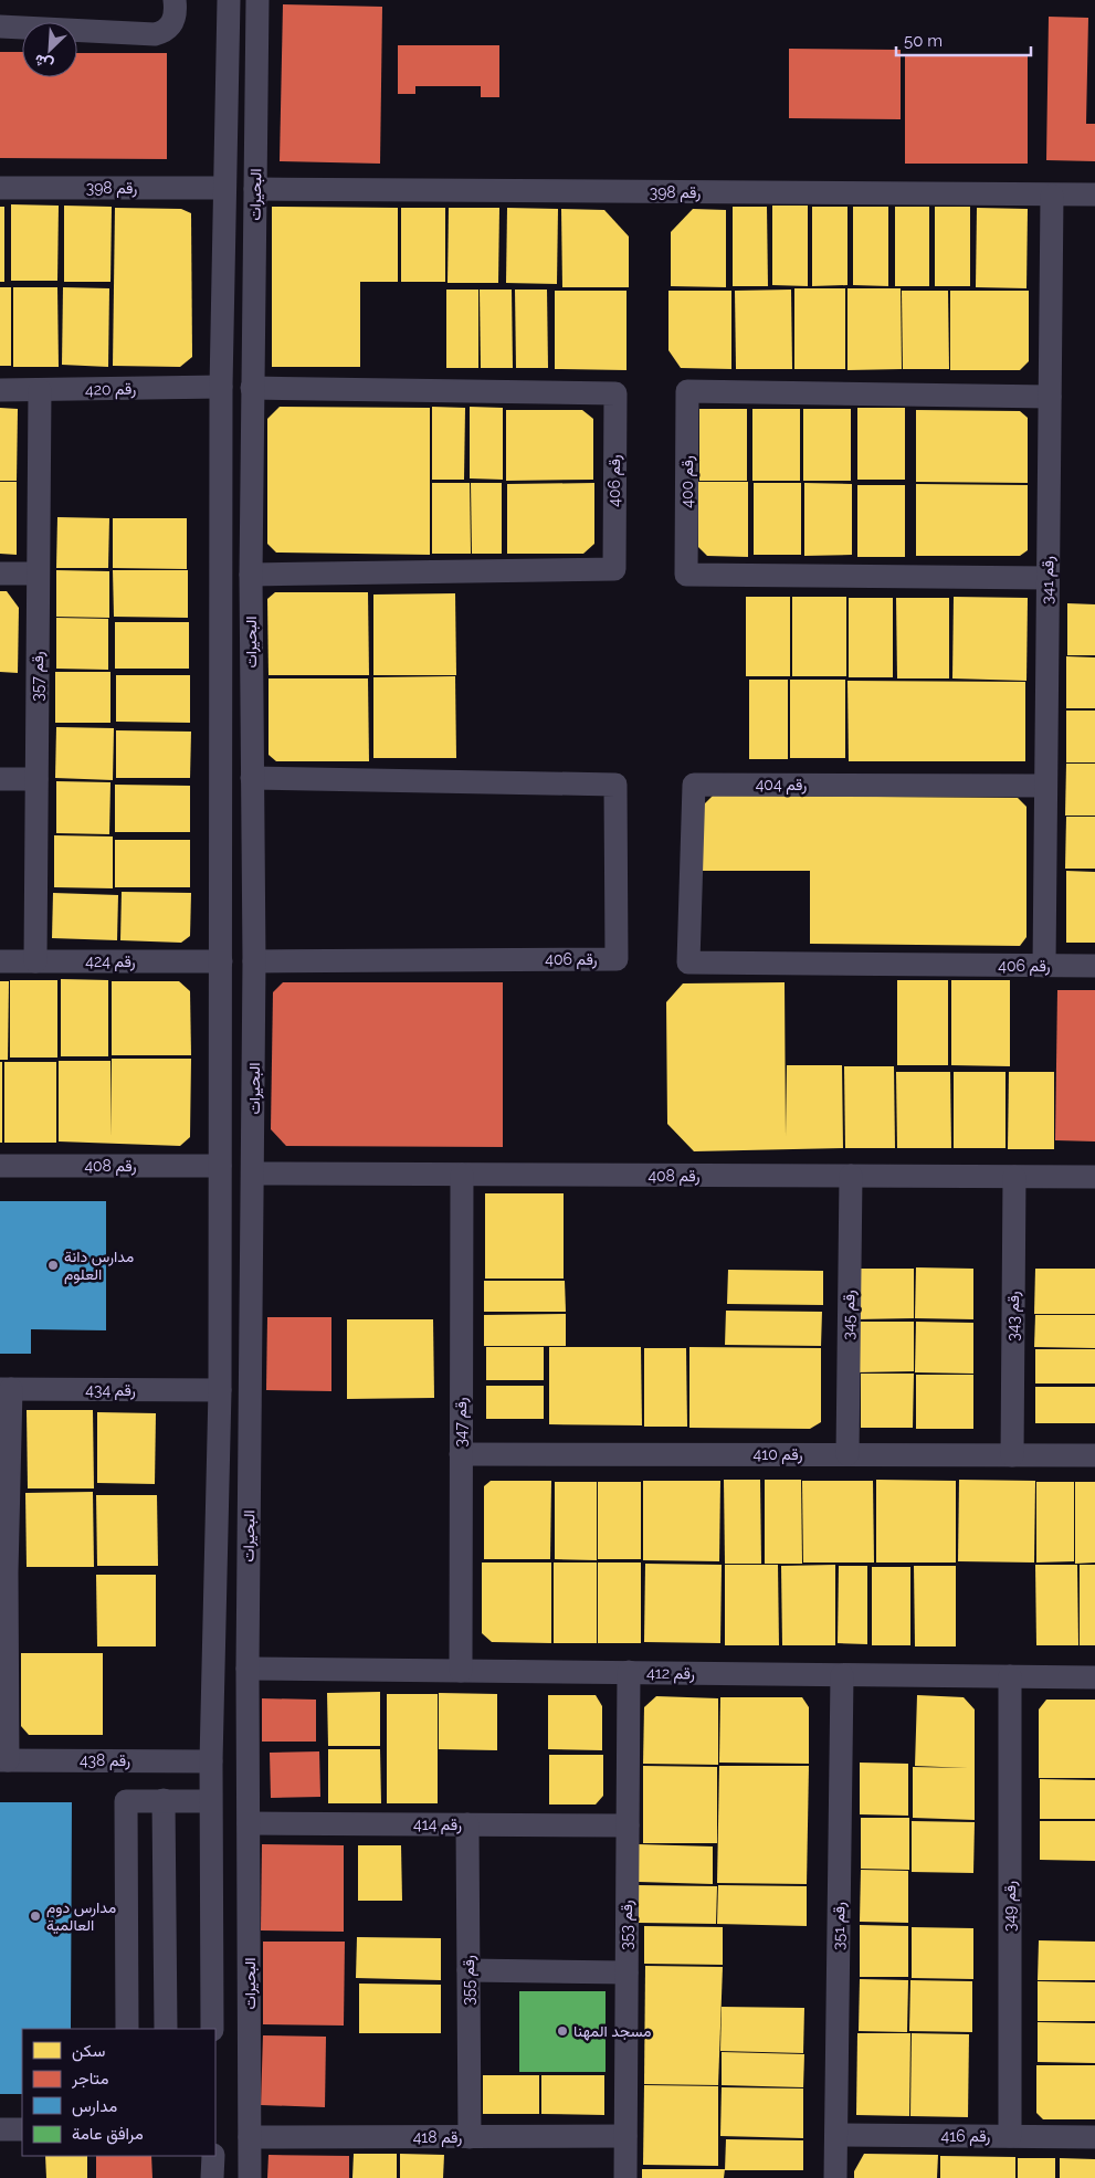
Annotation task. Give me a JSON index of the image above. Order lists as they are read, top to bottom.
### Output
{
  "streets": {
    "street": [
      "رقم 398",
      "البحيرات",
      "رقم 420",
      "رقم 406",
      "رقم 400",
      "رقم 341",
      "رقم 357",
      "رقم 404",
      "رقم 424",
      "رقم 408",
      "رقم 345",
      "رقم 343",
      "رقم 434",
      "رقم 347",
      "رقم 410",
      "رقم 412",
      "رقم 438",
      "رقم 414",
      "رقم 349",
      "رقم 353",
      "رقم 351",
      "رقم 355",
      "رقم 416",
      "رقم 418"
    ]
  },
  "crossings": [
    ["رقم 398", "البحيرات"],
    ["رقم 398", "رقم 341"],
    ["البحيرات", "رقم 420"],
    ["البحيرات", "رقم 406"],
    ["البحيرات", "رقم 424"],
    ["البحيرات", "رقم 408"],
    ["البحيرات", "رقم 434"],
    ["البحيرات", "رقم 412"],
    ["البحيرات", "رقم 438"],
    ["البحيرات", "رقم 414"],
    ["البحيرات", "رقم 418"],
    ["رقم 420", "رقم 357"],
    ["رقم 406", "رقم 341"],
    ["رقم 406", "رقم 404"],
    ["رقم 400", "رقم 341"],
    ["رقم 341", "رقم 404"],
    ["رقم 357", "رقم 424"],
    ["رقم 408", "رقم 345"],
    ["رقم 408", "رقم 343"],
    ["رقم 408", "رقم 347"],
    ["رقم 345", "رقم 410"],
    ["رقم 343", "رقم 410"],
    ["رقم 347", "رقم 410"],
    ["رقم 347", "رقم 412"],
    ["رقم 412", "رقم 349"],
    ["رقم 412", "رقم 353"],
    ["رقم 412", "رقم 351"],
    ["رقم 414", "رقم 353"],
    ["رقم 414", "رقم 355"],
    ["رقم 349", "رقم 416"],
    ["رقم 353", "رقم 418"],
    ["رقم 351", "رقم 416"],
    ["رقم 355", "رقم 418"]
  ],
  "places": ["مدارس دانة العلوم", "مدارس دوم العالمية", "مسجد المهنا"],
  "legend": [
    "سكن",
    "متاجر",
    "مدارس",
    "مرافق عامة"
  ],
  "scale_bar": "50 m",
  "north": "bottom left"
}
